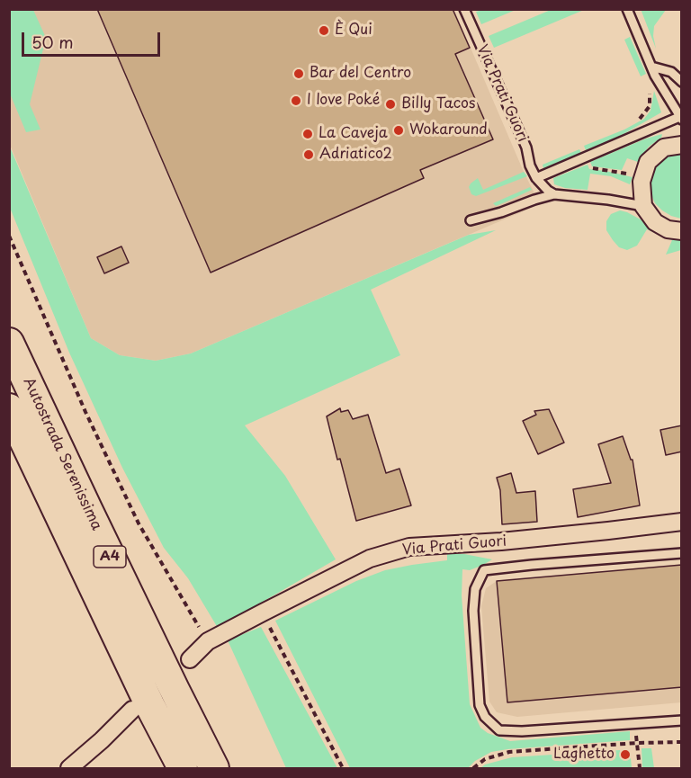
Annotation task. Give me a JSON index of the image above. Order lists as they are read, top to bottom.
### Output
{
  "streets": {
    "highway": ["Autostrada Serenissima", "A4"],
    "street": ["Via Prati Guori"]
  },
  "places": [
    "È Qui",
    "Bar del Centro",
    "I love Poké",
    "Billy Tacos",
    "Wokaround",
    "La Caveja",
    "Adriatico2",
    "Laghetto"
  ],
  "scale_bar": "50 m"
}
